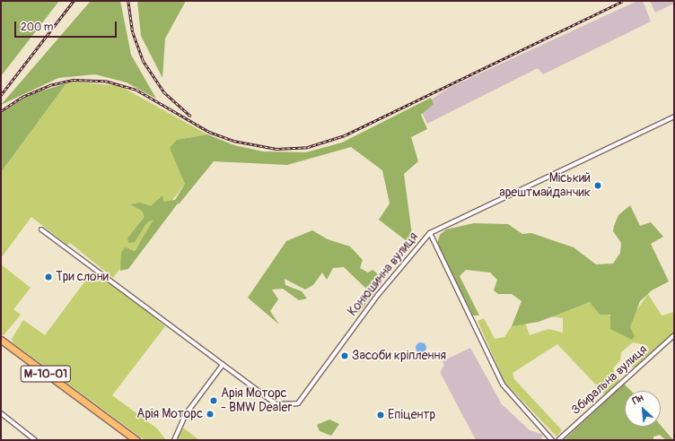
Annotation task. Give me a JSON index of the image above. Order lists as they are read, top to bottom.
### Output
{
  "streets": {
    "highway": ["М-10-01"],
    "street": ["Конюшинна вулиця", "Збиральна вулиця"]
  },
  "places": [
    "Міський арештмайданчик",
    "Три слони",
    "Засоби кріплення",
    "Арія Моторс - BMW Dealer",
    "Арія Моторс",
    "Епіцентр"
  ],
  "scale_bar": "200 m",
  "north": "top left"
}
